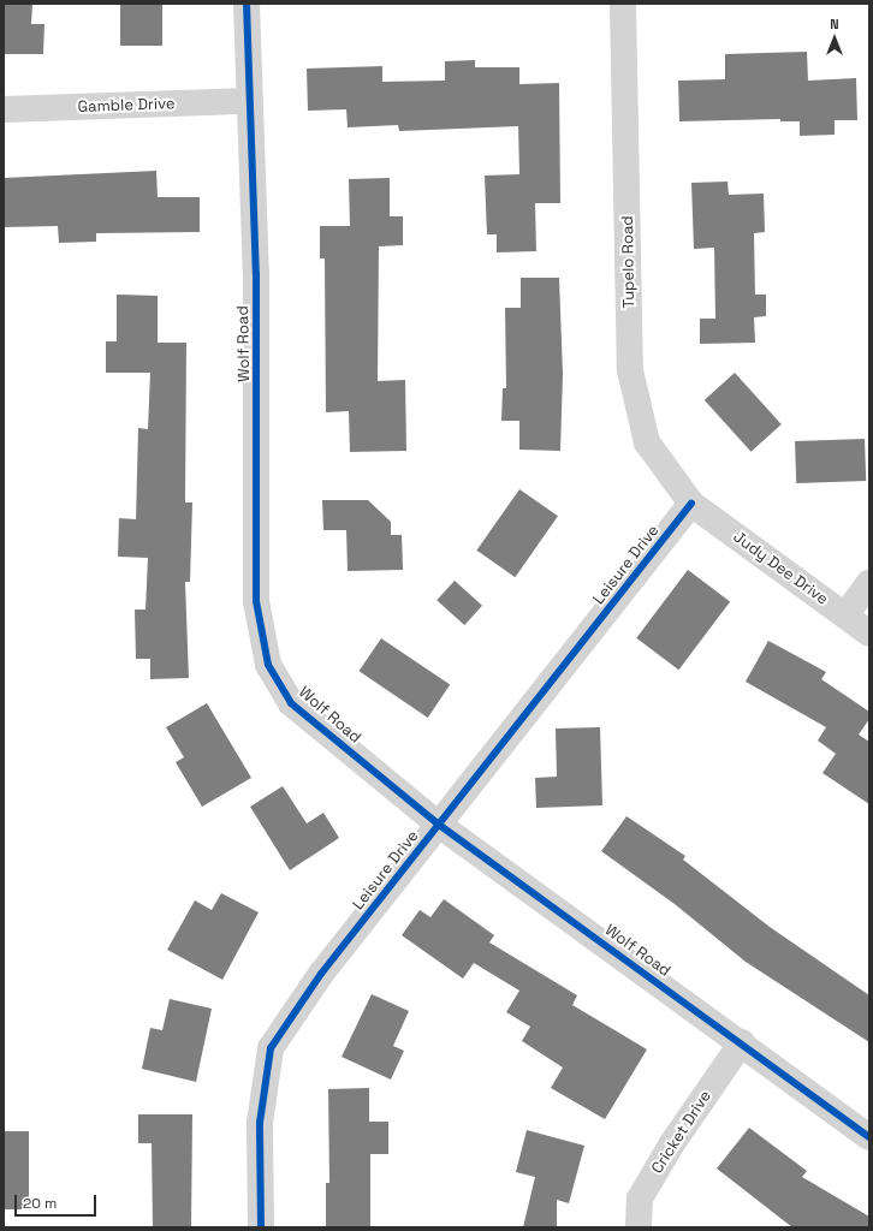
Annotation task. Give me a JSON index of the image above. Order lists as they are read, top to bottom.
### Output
{
  "streets": {
    "street": [
      "Gamble Drive",
      "Tupelo Road",
      "Wolf Road",
      "Leisure Drive",
      "Judy Dee Drive",
      "Cricket Drive"
    ]
  },
  "crossings": [
    ["Gamble Drive", "Wolf Road"],
    ["Tupelo Road", "Leisure Drive"],
    ["Tupelo Road", "Judy Dee Drive"],
    ["Wolf Road", "Leisure Drive"],
    ["Wolf Road", "Cricket Drive"],
    ["Leisure Drive", "Judy Dee Drive"]
  ],
  "scale_bar": "20 m",
  "north": "top"
}
